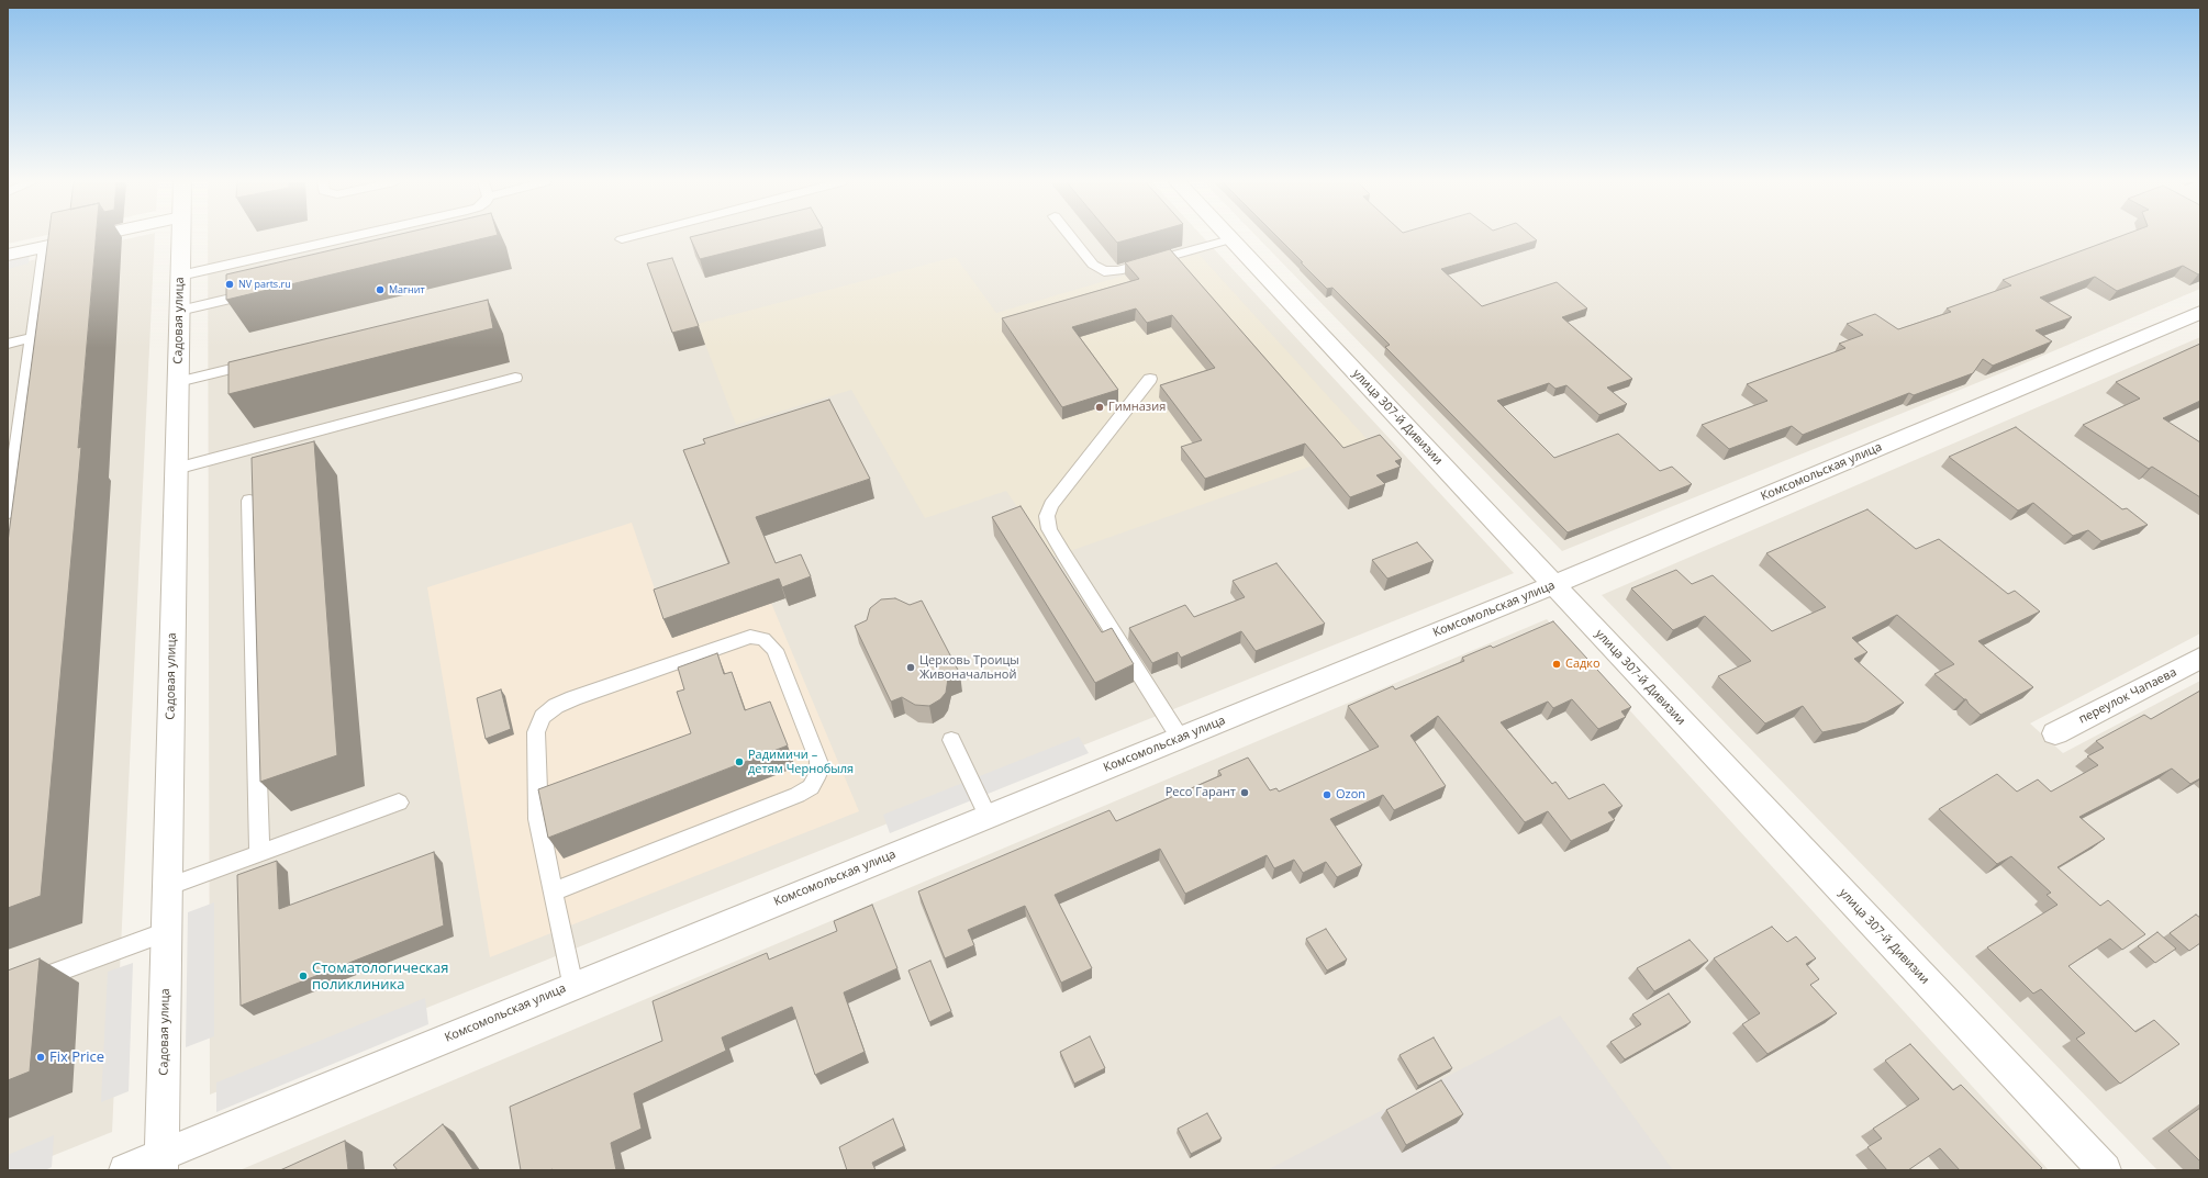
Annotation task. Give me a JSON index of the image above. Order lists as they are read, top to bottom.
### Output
{
  "streets": {
    "street": [
      "Садовая улица",
      "улица 307-й Дивизии",
      "Комсомольская улица",
      "переулок Чапаева"
    ]
  },
  "crossings": [
    ["Садовая улица", "Комсомольская улица"],
    ["улица 307-й Дивизии", "Комсомольская улица"]
  ],
  "places": [
    "NV parts.ru",
    "Магнит",
    "Гимназия",
    "Садко",
    "Церковь Троицы Живоначальной",
    "Радимичи – детям Чернобыля",
    "Ресо Гарант",
    "Ozon",
    "Стоматологическая поликлиника",
    "Fix Price"
  ]
}
